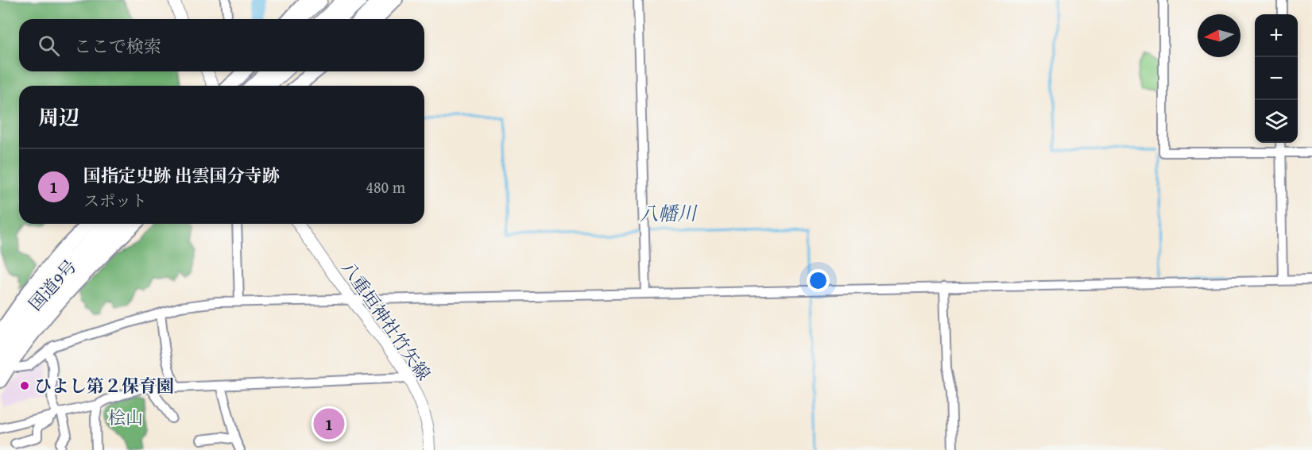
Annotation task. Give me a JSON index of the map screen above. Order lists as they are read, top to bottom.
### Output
{
  "streets": {
    "highway": ["国道9号"],
    "main road": ["八重垣神社竹矢線"]
  },
  "water": ["八幡川"],
  "parks": ["桧山"],
  "places": ["ひよし第２保育園"],
  "north": "left",
  "page": {
    "map_buttons": ["+", "−"],
    "search": "ここで検索",
    "heading": "周辺",
    "list": [
      {
        "mark": "1",
        "name": "国指定史跡 出雲国分寺跡",
        "note": "スポット",
        "value": "480 m"
      }
    ],
    "pins": "1"
  }
}
